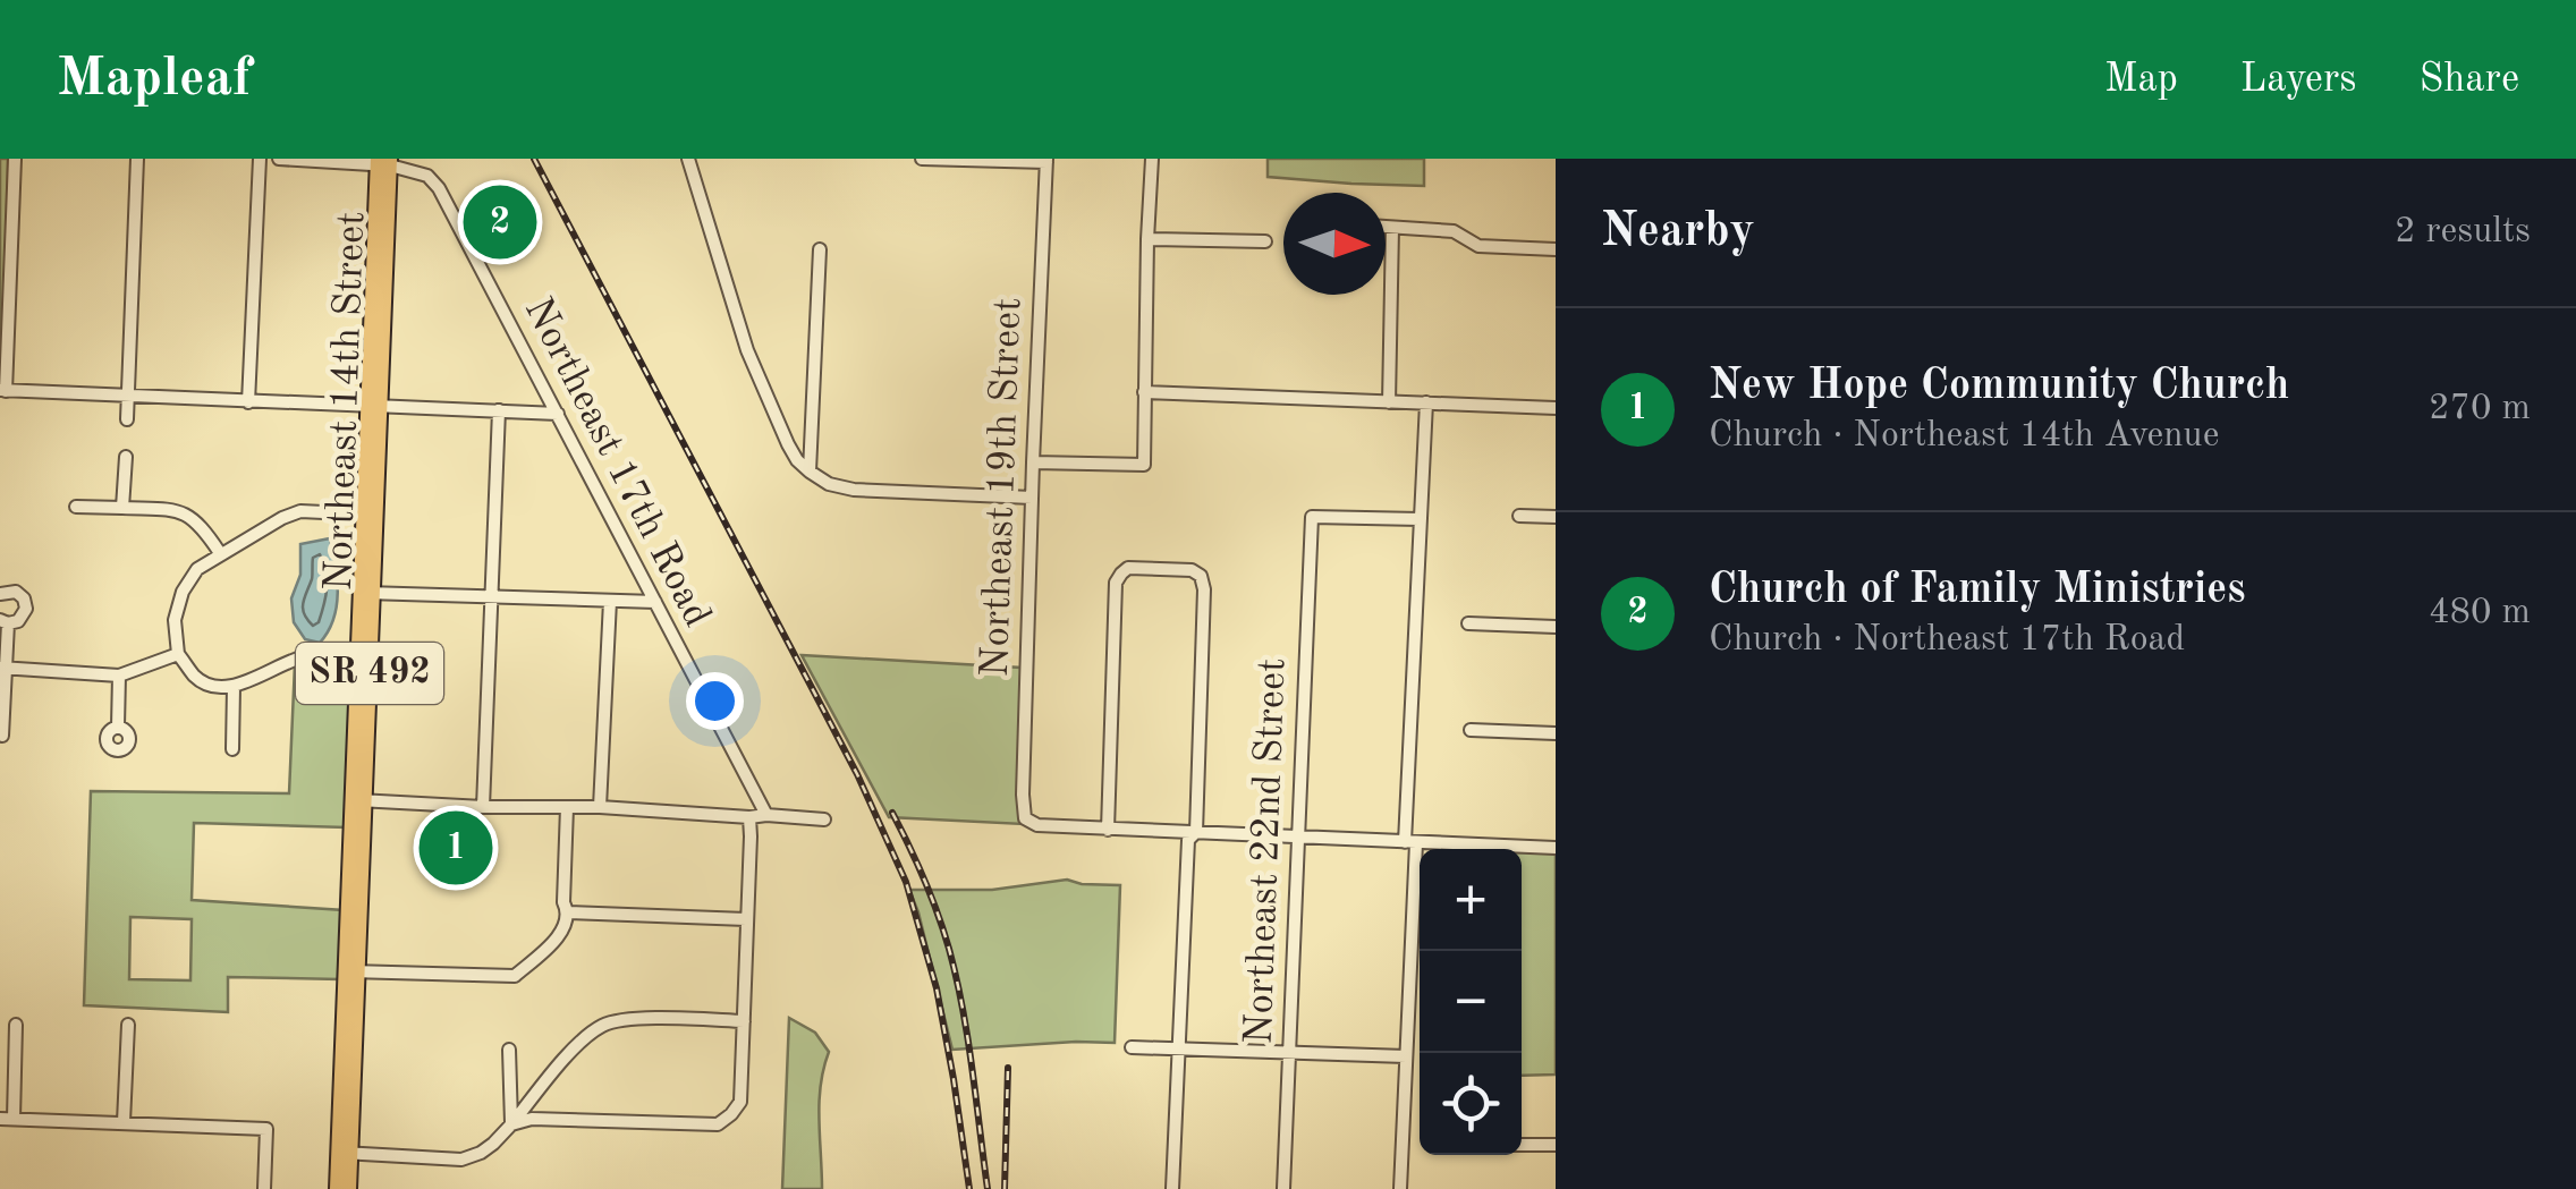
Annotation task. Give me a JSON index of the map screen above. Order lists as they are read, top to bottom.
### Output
{
  "streets": {
    "main road": ["Northeast 14th Street", "SR 492"],
    "street": ["Northeast 17th Road", "Northeast 19th Street", "Northeast 22nd Street"]
  },
  "crossings": [
    ["Northeast 14th Street", "Northeast 17th Road"]
  ],
  "north": "right",
  "page": {
    "header": "Mapleaf",
    "nav": ["Map", "Layers", "Share"],
    "heading": ["Nearby", "2 results"],
    "pins": ["2", "1"],
    "list": [
      {
        "mark": "1",
        "name": "New Hope Community Church",
        "note": "Church · Northeast 14th Avenue",
        "value": "270 m"
      },
      {
        "mark": "2",
        "name": "Church of Family Ministries",
        "note": "Church · Northeast 17th Road",
        "value": "480 m"
      }
    ],
    "map_buttons": ["+", "−"]
  }
}
